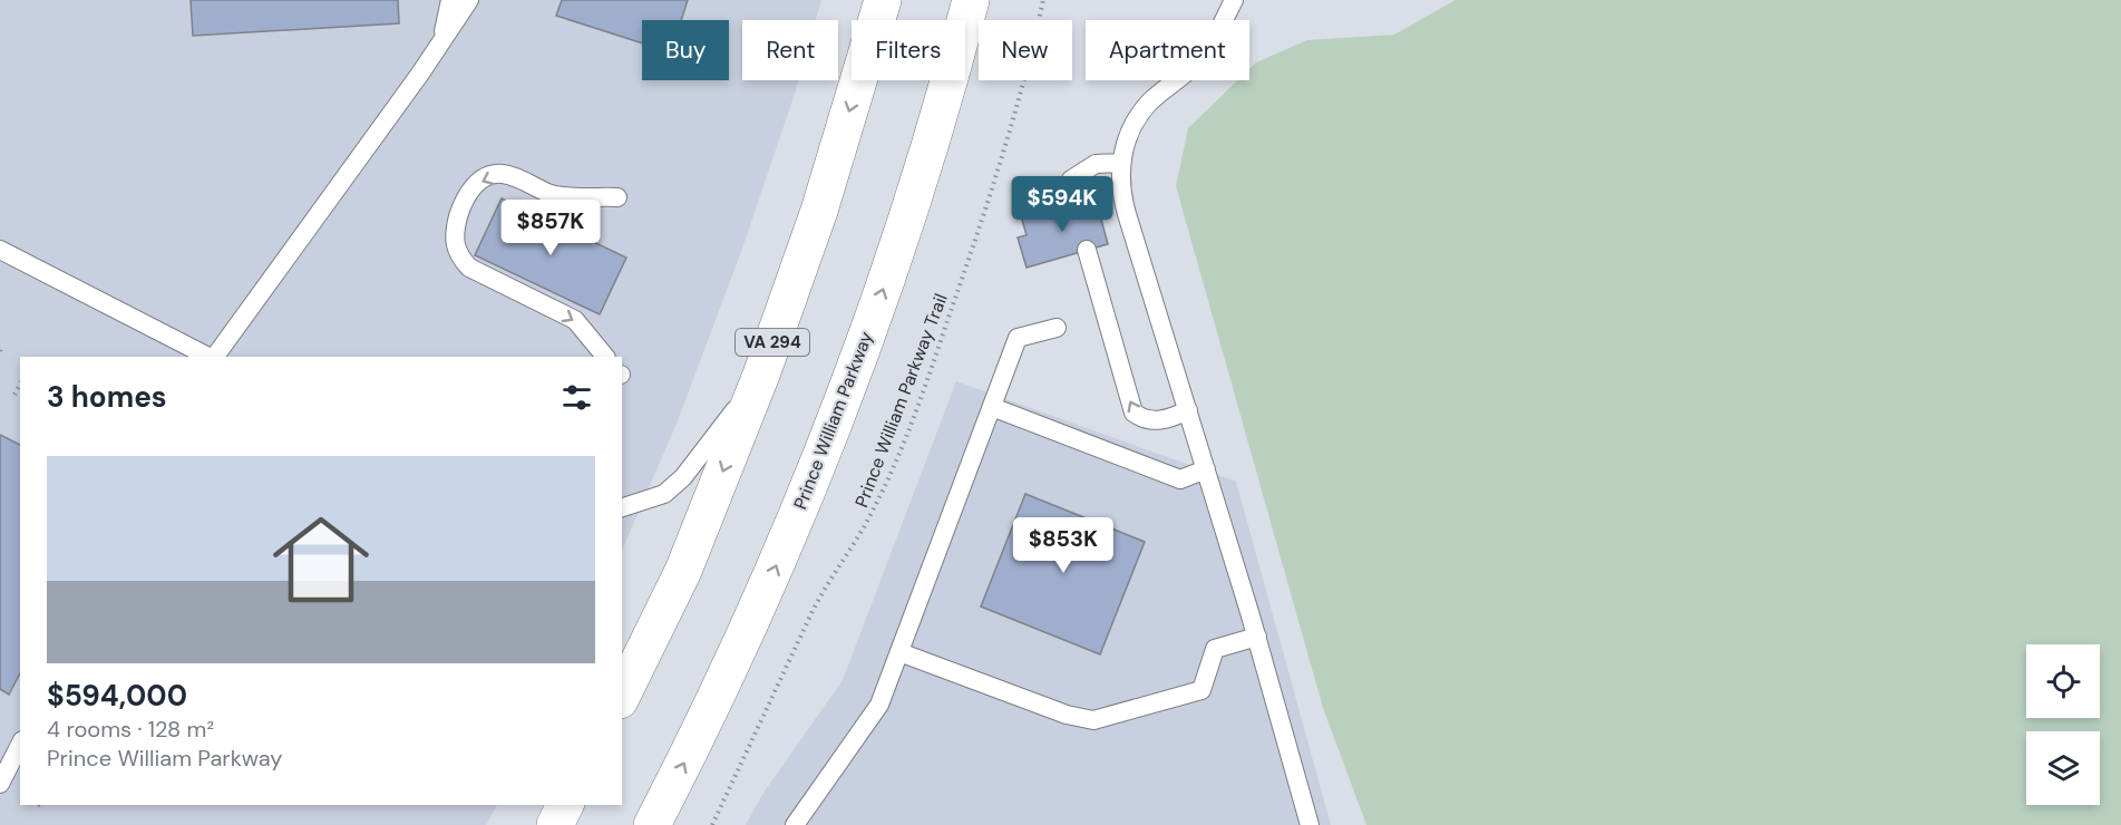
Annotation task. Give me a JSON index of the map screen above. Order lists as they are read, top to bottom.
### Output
{
  "streets": {
    "highway": ["VA 294", "Prince William Parkway"],
    "path": ["Prince William Parkway Trail"]
  },
  "page": {
    "chip": [
      "Buy",
      "Rent",
      "Filters",
      "New",
      "Apartment"
    ],
    "price": ["$594K", "$857K", "$853K"],
    "heading": "3 homes",
    "list": [
      {
        "name": "$594,000",
        "note": "4 rooms · 128 m² · Prince William Parkway"
      }
    ]
  }
}
